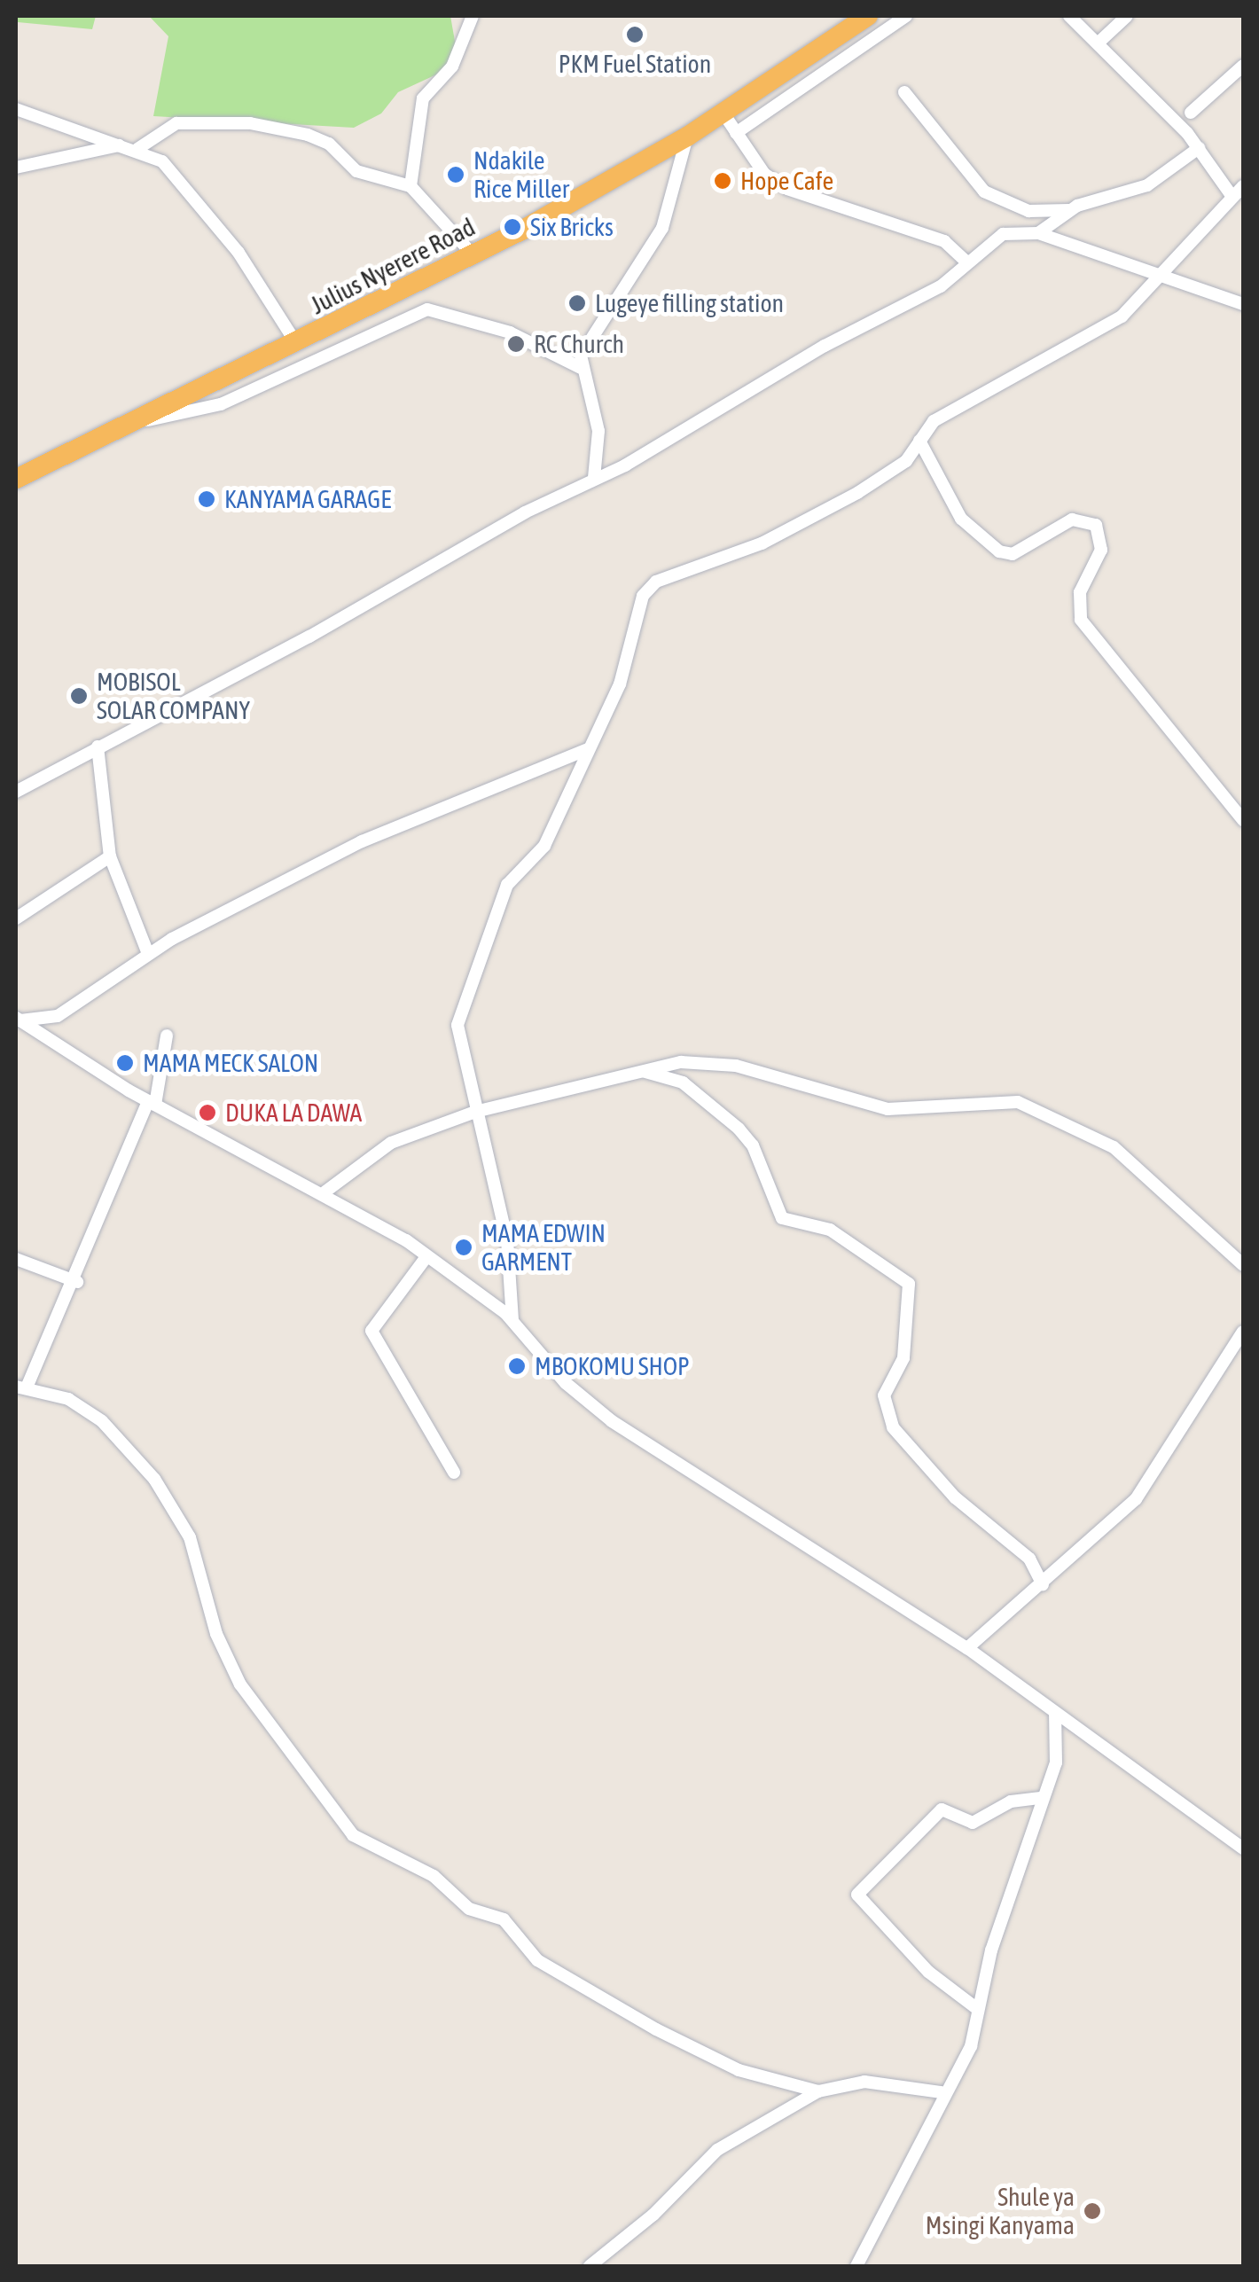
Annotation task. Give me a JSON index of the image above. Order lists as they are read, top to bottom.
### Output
{
  "streets": {
    "highway": ["Julius Nyerere Road"]
  },
  "places": [
    "PKM Fuel Station",
    "Ndakile Rice Miller",
    "Hope Cafe",
    "Six Bricks",
    "Lugeye filling station",
    "RC Church",
    "KANYAMA GARAGE",
    "MOBISOL SOLAR COMPANY",
    "MAMA MECK SALON",
    "DUKA LA DAWA",
    "MAMA EDWIN GARMENT",
    "MBOKOMU SHOP",
    "Shule ya Msingi Kanyama"
  ]
}
